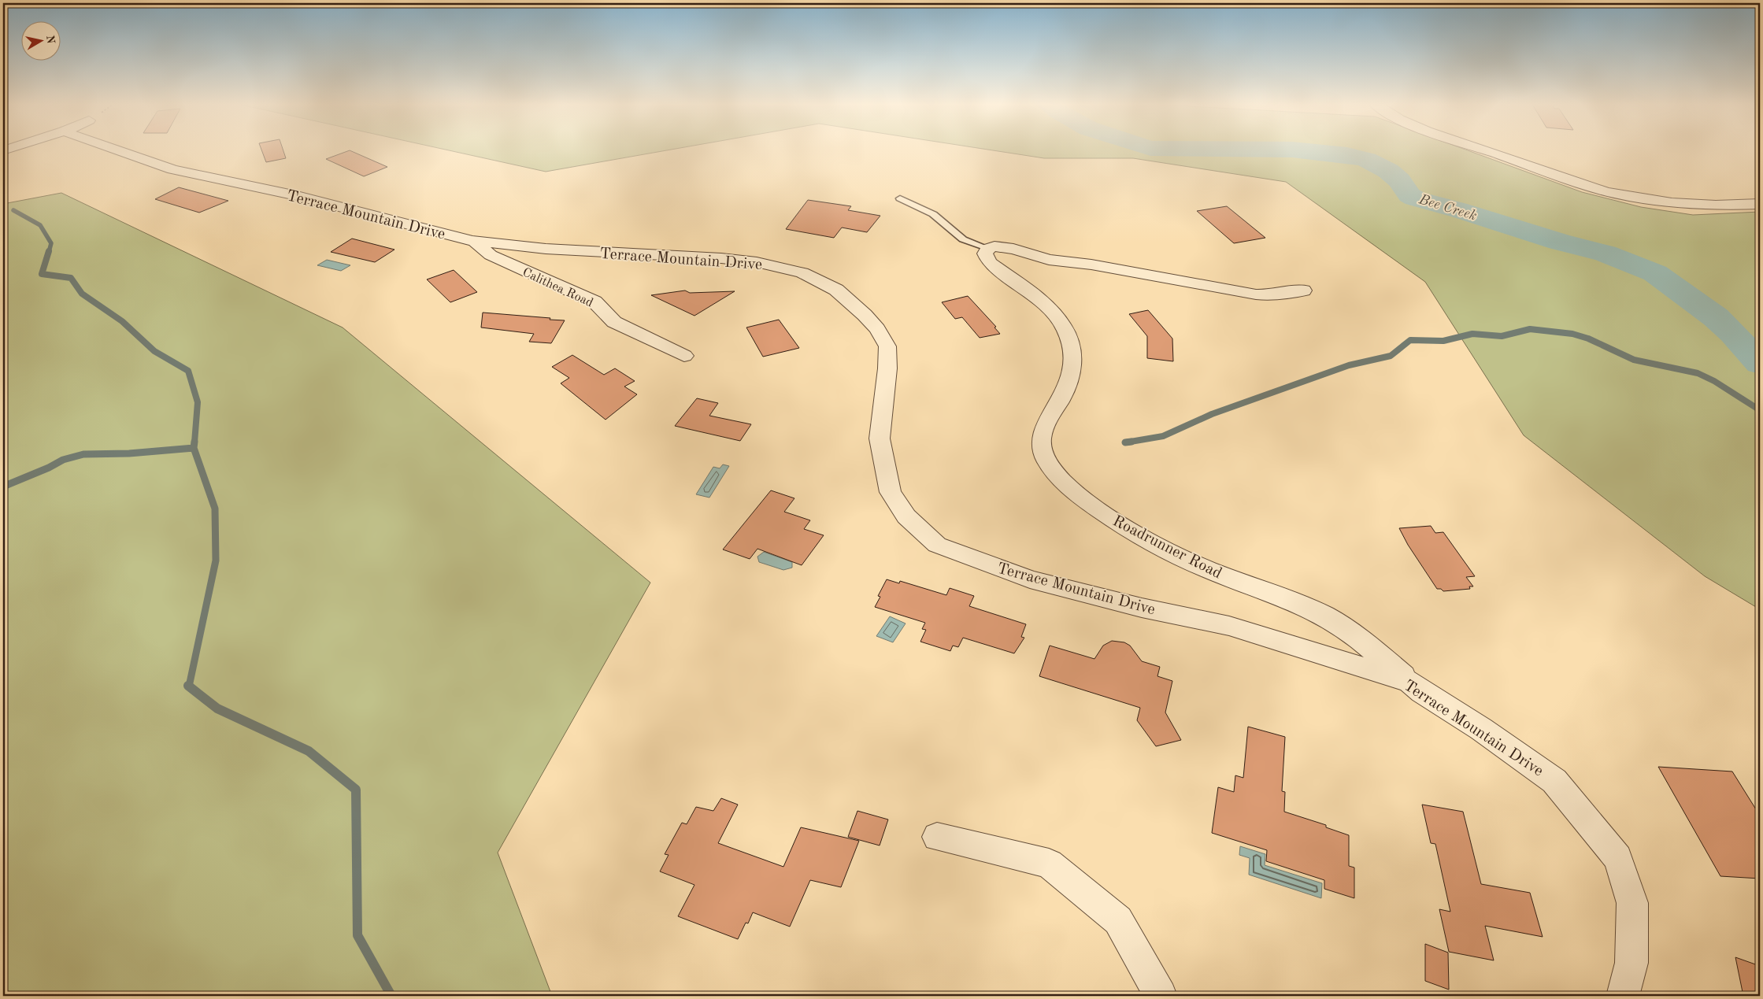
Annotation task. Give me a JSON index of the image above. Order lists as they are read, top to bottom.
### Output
{
  "streets": {
    "street": ["Terrace Mountain Drive", "Calithea Road", "Roadrunner Road"]
  },
  "crossings": [
    ["Terrace Mountain Drive", "Calithea Road"],
    ["Terrace Mountain Drive", "Roadrunner Road"]
  ],
  "water": ["Bee Creek"],
  "north": "right"
}
